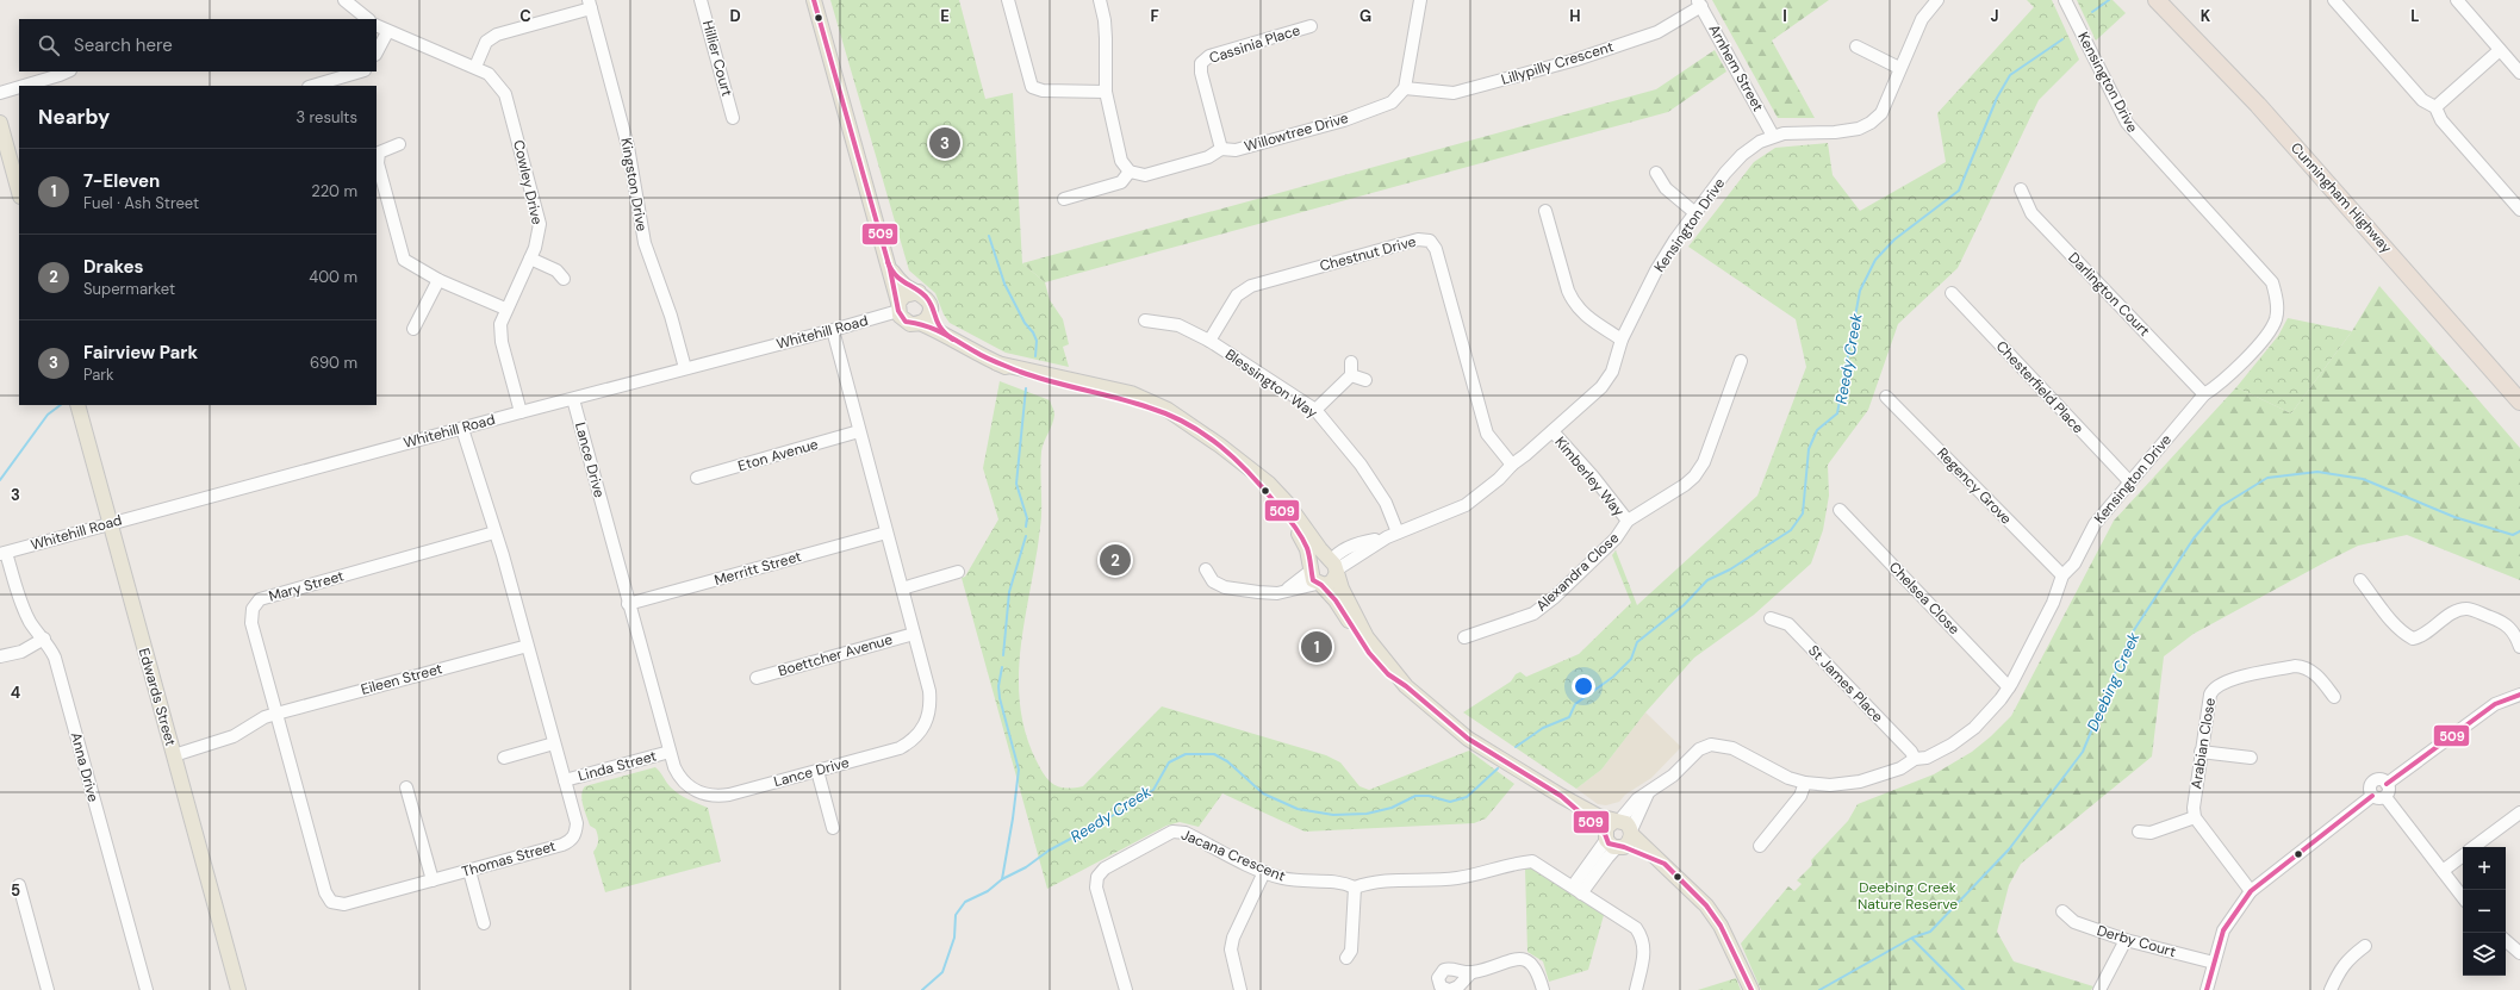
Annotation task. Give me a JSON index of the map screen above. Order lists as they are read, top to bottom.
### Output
{
  "streets": {
    "highway": ["Cunningham Highway"],
    "main road": ["Edwards Street"],
    "street": [
      "Cassinia Place",
      "Hillier Court",
      "Lillypilly Crescent",
      "Arnhem Street",
      "Kensington Drive",
      "Willowtree Drive",
      "Cowley Drive",
      "Kingston Drive",
      "Chestnut Drive",
      "Darlington Court",
      "Whitehill Road",
      "Blessington Way",
      "Chesterfield Place",
      "Eton Avenue",
      "Lance Drive",
      "Kimberley Way",
      "Regency Grove",
      "Merritt Street",
      "Alexandra Close",
      "Mary Street",
      "Chelsea Close",
      "Boettcher Avenue",
      "Eileen Street",
      "St James Place",
      "Arabian Close",
      "Linda Street",
      "Anna Drive",
      "Jacana Crescent",
      "Thomas Street",
      "Derby Court"
    ]
  },
  "crossings": [
    ["Cassinia Place", "Willowtree Drive"],
    ["Lillypilly Crescent", "Arnhem Street"],
    ["Lillypilly Crescent", "Willowtree Drive"],
    ["Arnhem Street", "Kensington Drive"],
    ["Kensington Drive", "Chestnut Drive"],
    ["Kensington Drive", "Darlington Court"],
    ["Kensington Drive", "Blessington Way"],
    ["Kensington Drive", "Chesterfield Place"],
    ["Kensington Drive", "Kimberley Way"],
    ["Kensington Drive", "Regency Grove"],
    ["Kensington Drive", "Chelsea Close"],
    ["Kensington Drive", "St James Place"],
    ["Cowley Drive", "Whitehill Road"],
    ["Kingston Drive", "Whitehill Road"],
    ["Chestnut Drive", "Blessington Way"],
    ["Whitehill Road", "Lance Drive"],
    ["Whitehill Road", "Edwards Street"],
    ["Whitehill Road", "Anna Drive"],
    ["Whitehill Road", "Thomas Street"],
    ["Eton Avenue", "Lance Drive"],
    ["Lance Drive", "Merritt Street"],
    ["Lance Drive", "Boettcher Avenue"],
    ["Lance Drive", "Linda Street"],
    ["Kimberley Way", "Alexandra Close"],
    ["Mary Street", "Eileen Street"],
    ["Mary Street", "Thomas Street"],
    ["Eileen Street", "Thomas Street"],
    ["Linda Street", "Thomas Street"]
  ],
  "water": ["Reedy Creek", "Deebing Creek"],
  "parks": ["Deebing Creek Nature Reserve"],
  "lines": ["transit line 509"],
  "page": {
    "search": "Search here",
    "heading": ["Nearby", "3 results"],
    "pins": ["3", "2", "1"],
    "list": [
      {
        "mark": "1",
        "name": "7-Eleven",
        "note": "Fuel · Ash Street",
        "value": "220 m"
      },
      {
        "mark": "2",
        "name": "Drakes",
        "note": "Supermarket",
        "value": "400 m"
      },
      {
        "mark": "3",
        "name": "Fairview Park",
        "note": "Park",
        "value": "690 m"
      }
    ],
    "map_buttons": ["+", "−"]
  },
  "grid": {
    "columns": [
      "C",
      "D",
      "E",
      "F",
      "G",
      "H",
      "I",
      "J",
      "K",
      "L"
    ],
    "rows": ["3", "4", "5"]
  }
}
